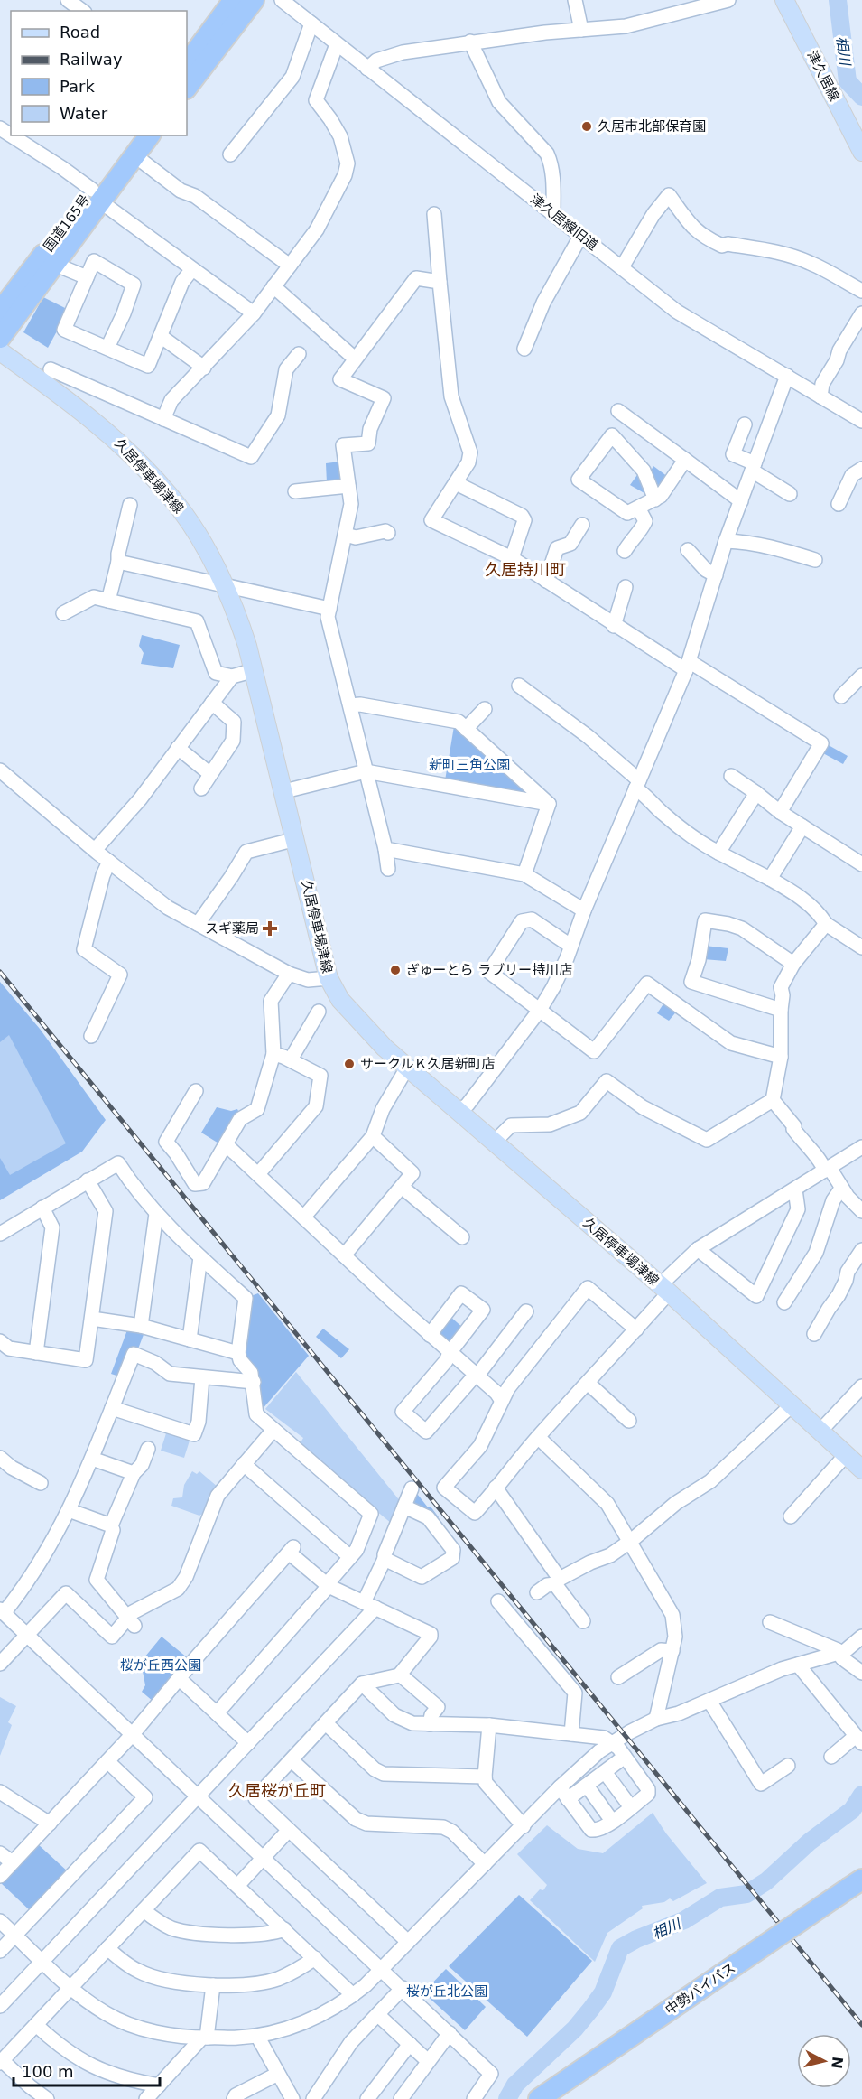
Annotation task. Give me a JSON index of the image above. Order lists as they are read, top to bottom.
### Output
{
  "streets": {
    "highway": ["国道165号", "中勢バイパス"],
    "main road": ["津久居線", "久居停車場津線"],
    "street": ["津久居線旧道"]
  },
  "crossings": [
    ["国道165号", "久居停車場津線"]
  ],
  "districts": ["久居持川町", "久居桜が丘町"],
  "water": ["相川"],
  "parks": ["新町三角公園", "桜が丘西公園", "桜が丘北公園"],
  "places": {
    "other": ["久居市北部保育園", "ぎゅーとら ラブリー持川店", "サークルＫ久居新町店"],
    "health": ["スギ薬局"]
  },
  "legend": [
    "Road",
    "Railway",
    "Park",
    "Water"
  ],
  "scale_bar": "100 m",
  "north": "right"
}
